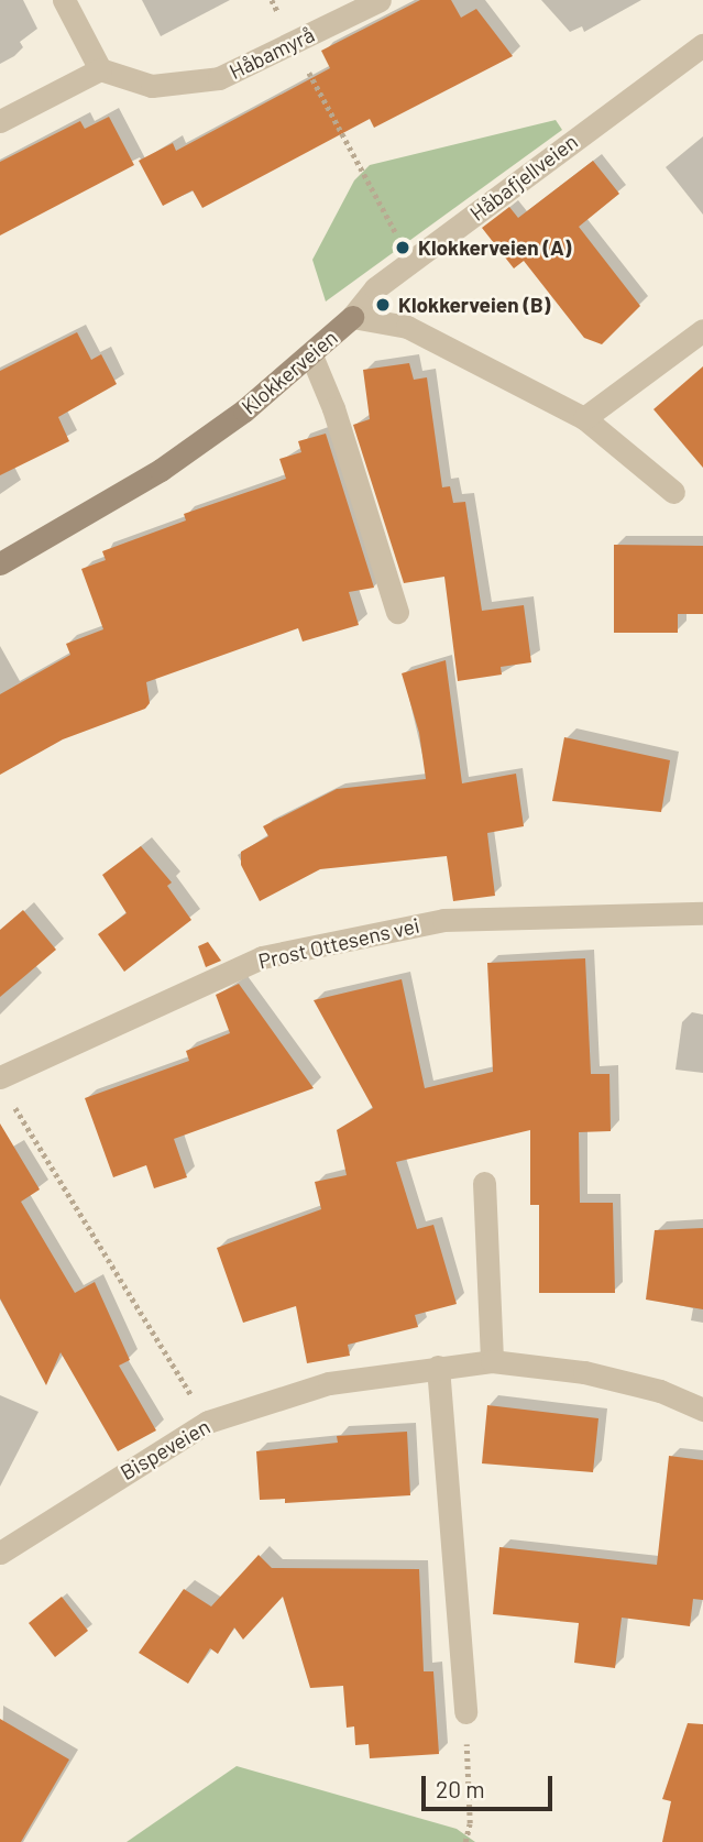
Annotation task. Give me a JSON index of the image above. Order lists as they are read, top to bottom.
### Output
{
  "streets": {
    "street": [
      "Håbamyrå",
      "Håbafjellveien",
      "Klokkerveien",
      "Prost Ottesens vei",
      "Bispeveien"
    ]
  },
  "crossings": [
    ["Håbafjellveien", "Klokkerveien"]
  ],
  "places": ["Klokkerveien (A)", "Klokkerveien (B)"],
  "scale_bar": "20 m"
}
